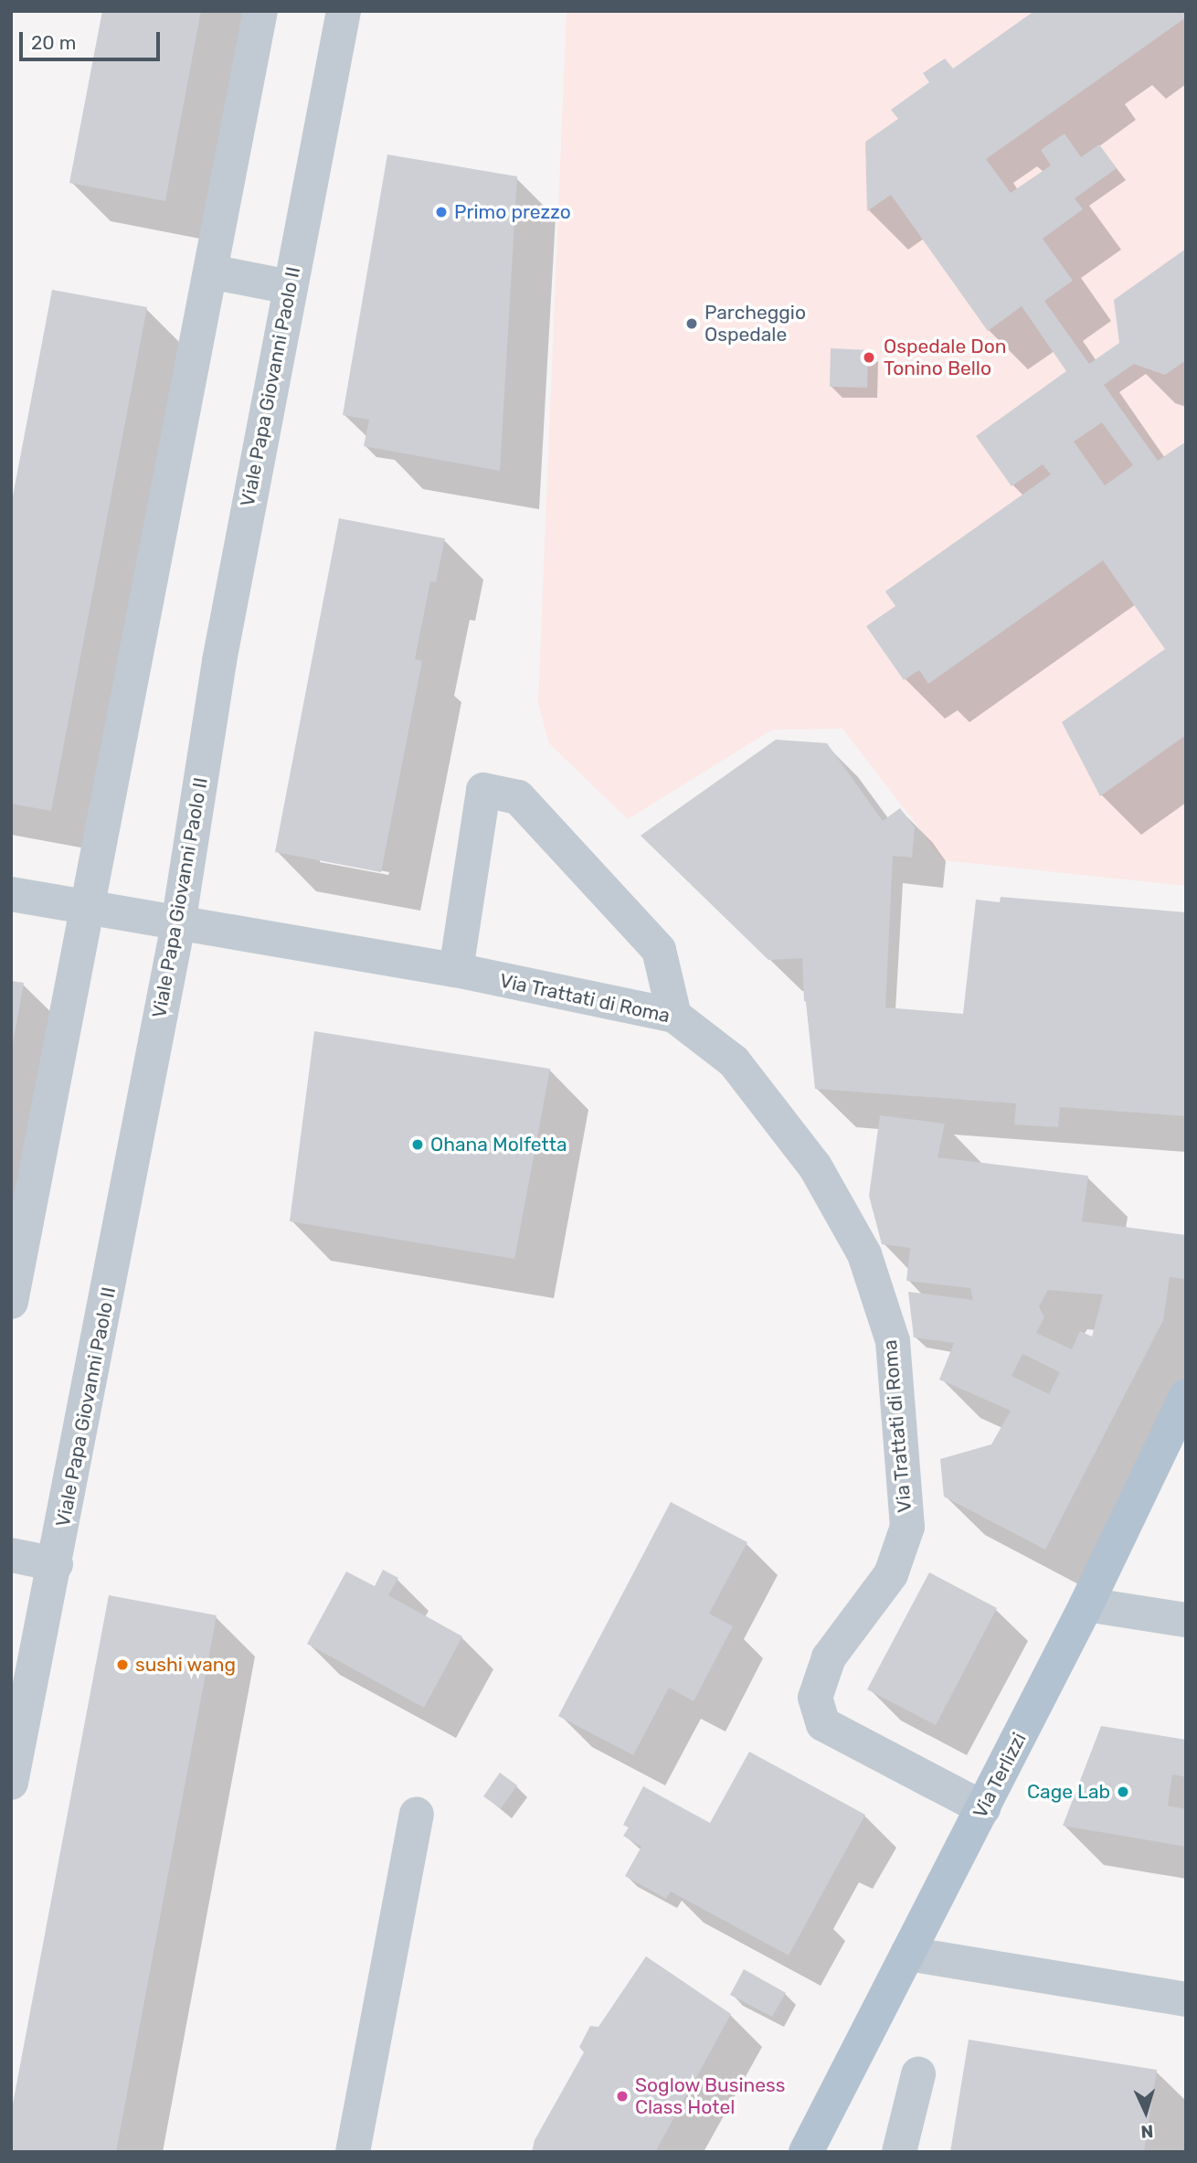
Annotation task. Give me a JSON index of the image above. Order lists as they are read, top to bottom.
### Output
{
  "streets": {
    "main road": ["Via Terlizzi"],
    "street": ["Viale Papa Giovanni Paolo II", "Via Trattati di Roma"]
  },
  "crossings": [
    ["Viale Papa Giovanni Paolo II", "Via Trattati di Roma"],
    ["Via Trattati di Roma", "Via Terlizzi"]
  ],
  "places": [
    "Primo prezzo",
    "Parcheggio Ospedale",
    "Ospedale Don Tonino Bello",
    "Ohana Molfetta",
    "sushi wang",
    "Cage Lab",
    "Soglow Business Class Hotel"
  ],
  "scale_bar": "20 m",
  "north": "bottom"
}
